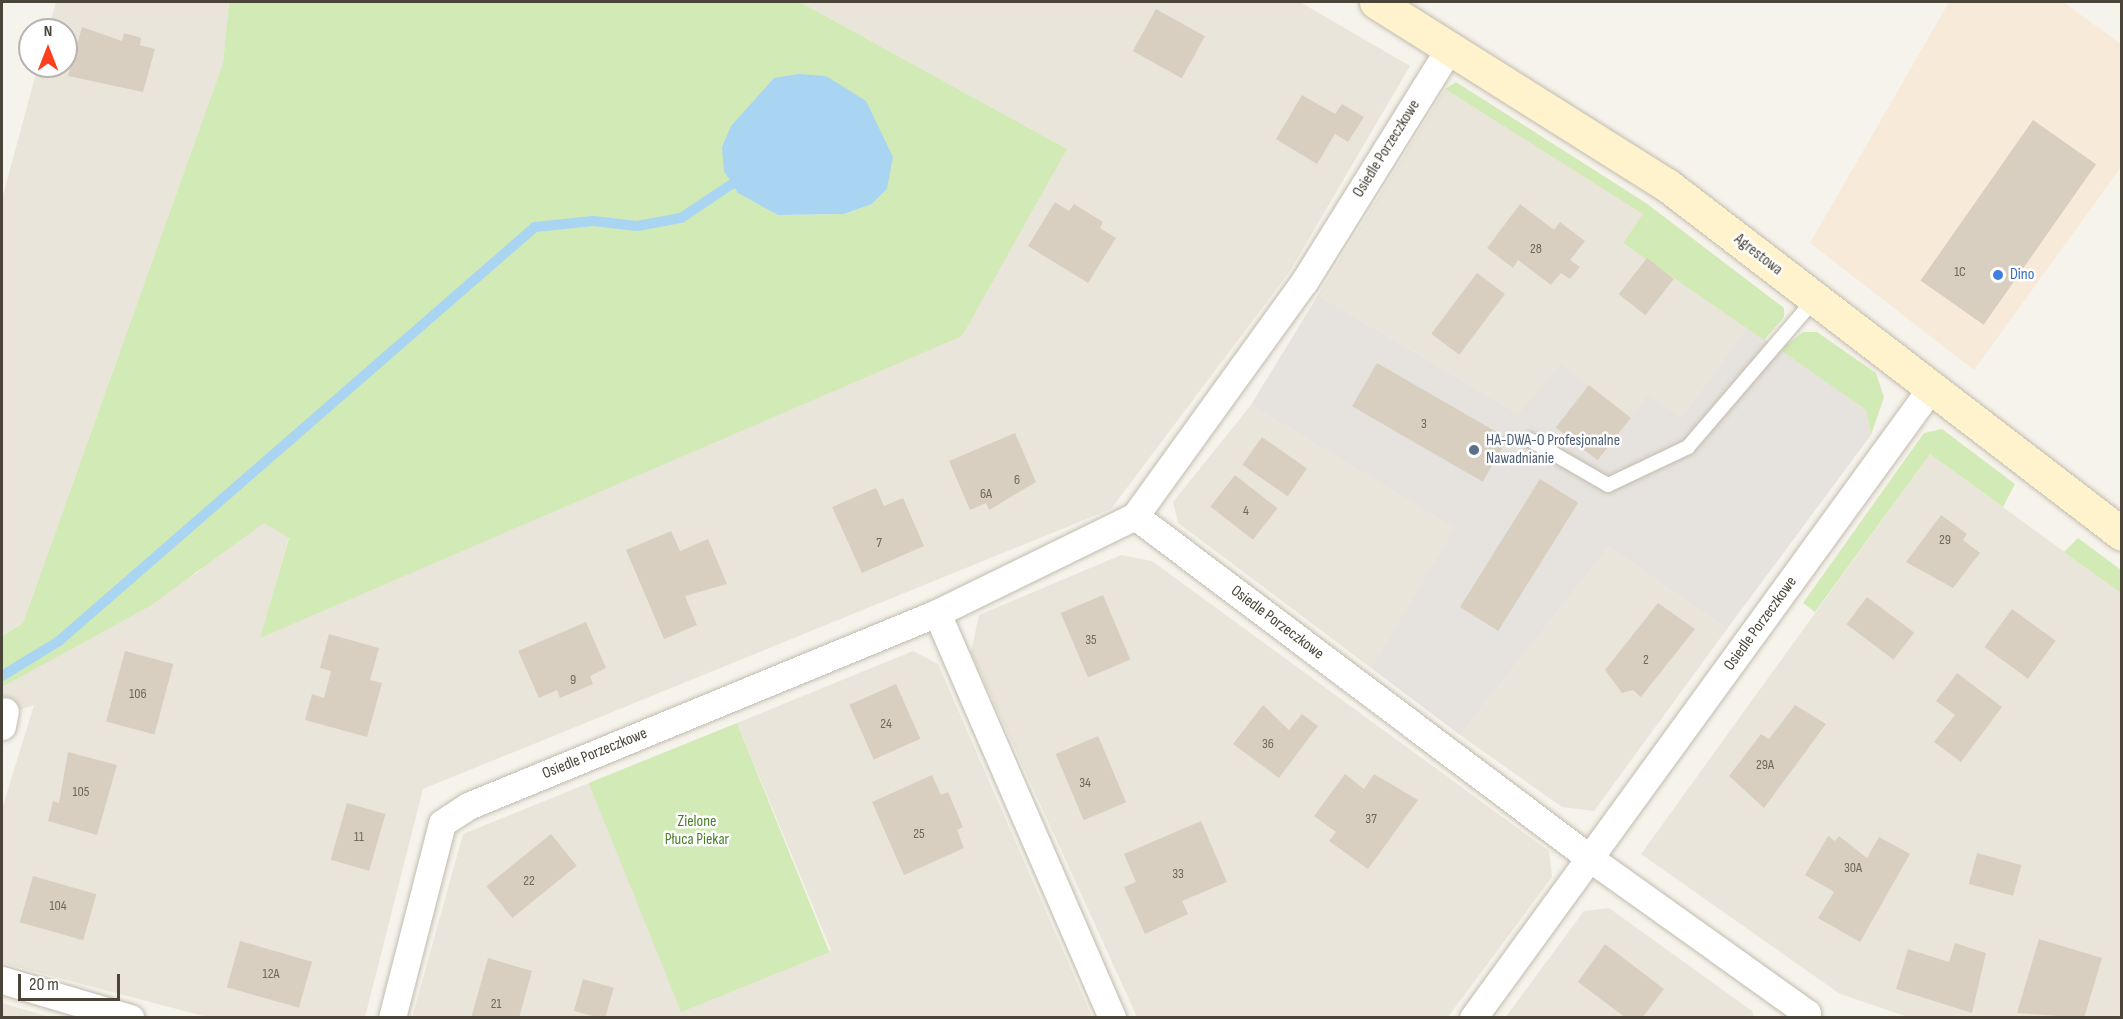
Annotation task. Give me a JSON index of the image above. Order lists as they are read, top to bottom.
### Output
{
  "streets": {
    "main road": ["Agrestowa"],
    "street": ["Osiedle Porzeczkowe"]
  },
  "crossings": [
    ["Osiedle Porzeczkowe", "Agrestowa"]
  ],
  "parks": ["Zielone Płuca Piekar"],
  "places": ["Dino", "HA-DWA-O Profesjonalne Nawadnianie"],
  "house_numbers": [
    "28",
    "1C",
    "3",
    "6",
    "6A",
    "4",
    "29",
    "7",
    "35",
    "2",
    "9",
    "106",
    "24",
    "36",
    "29A",
    "34",
    "105",
    "37",
    "25",
    "11",
    "30A",
    "33",
    "22",
    "104",
    "12A",
    "21"
  ],
  "scale_bar": "20 m",
  "north": "top"
}
